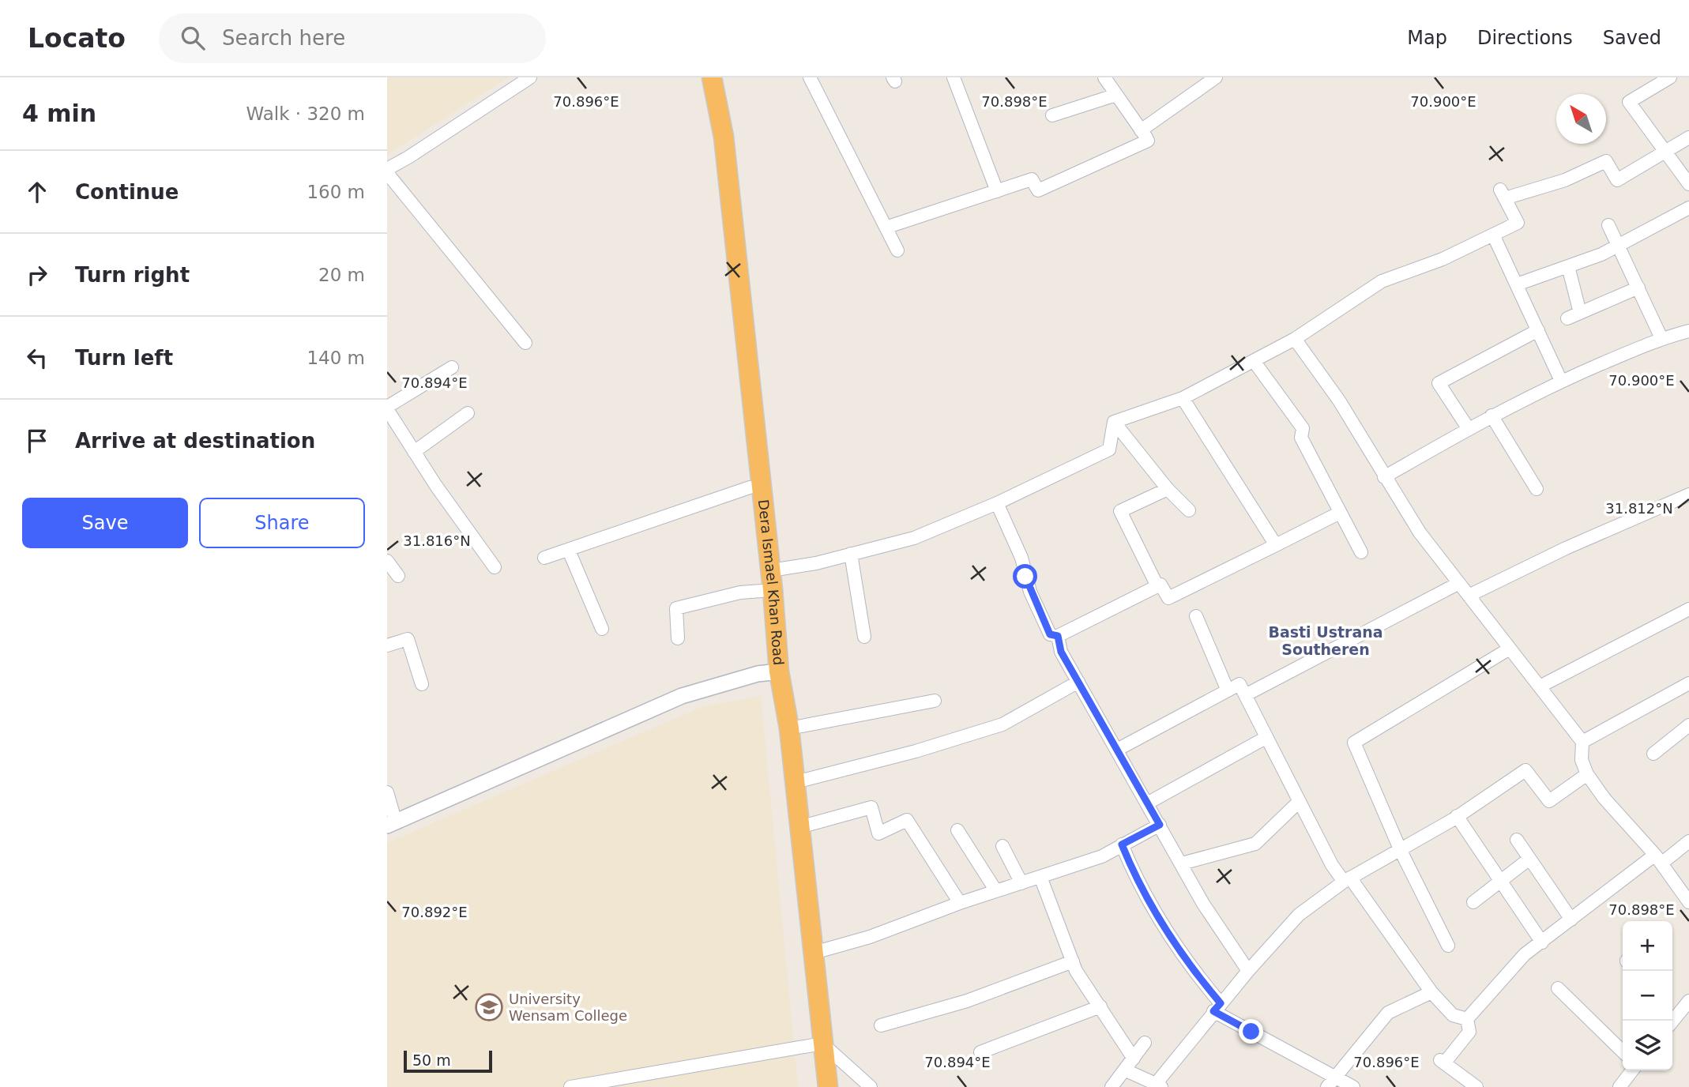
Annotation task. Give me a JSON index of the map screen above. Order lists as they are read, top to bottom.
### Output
{
  "streets": {
    "highway": ["Dera Ismael Khan Road"]
  },
  "districts": ["Basti Ustrana Southeren"],
  "places": {
    "school or university": ["University Wensam College"]
  },
  "scale_bar": "50 m",
  "north": "top left",
  "page": {
    "header": "Locato",
    "search": "Search here",
    "nav": ["Map", "Directions", "Saved"],
    "heading": ["4 min", "Walk · 320 m"],
    "list": [
      ["Continue", "160 m"],
      ["Turn right", "20 m"],
      ["Turn left", "140 m"],
      "Arrive at destination"
    ],
    "buttons": ["Save", "Share"],
    "map_buttons": ["+", "−"],
    "scale": "50 m"
  },
  "coordinates": [
    "70.898°E",
    "70.896°E",
    "70.900°E",
    "70.894°E",
    "31.812°N",
    "31.816°N",
    "70.892°E"
  ]
}
